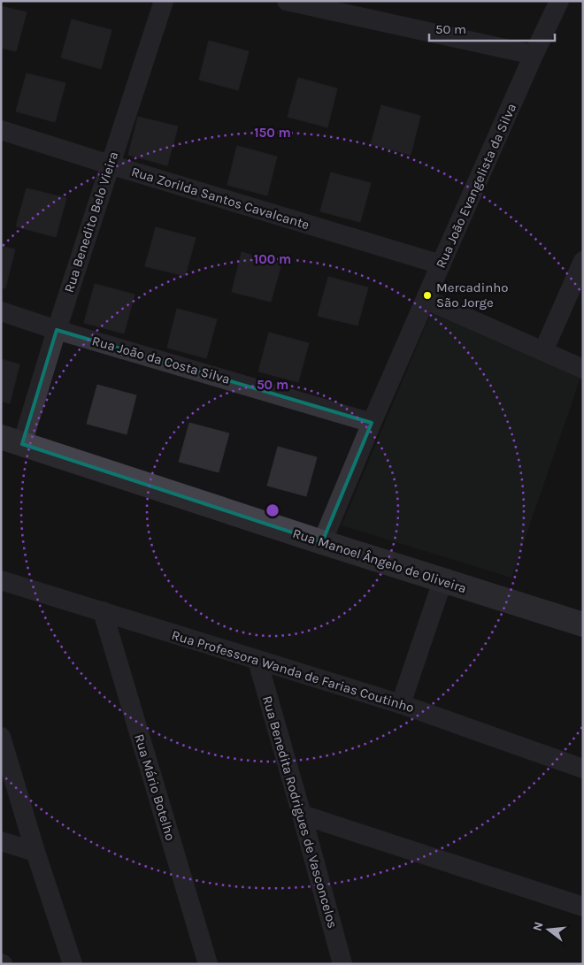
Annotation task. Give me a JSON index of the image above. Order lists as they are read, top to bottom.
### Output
{
  "streets": {
    "street": [
      "Rua João Evangelista da Silva",
      "Rua Zorilda Santos Cavalcante",
      "Rua Benedito Belo Vieira",
      "Rua João da Costa Silva",
      "Rua Manoel Ângelo de Oliveira",
      "Rua Professora Wanda de Farias Coutinho",
      "Rua Mário Botelho",
      "Rua Benedita Rodrigues de Vasconcelos"
    ]
  },
  "crossings": [
    ["Rua João Evangelista da Silva", "Rua Zorilda Santos Cavalcante"],
    ["Rua João Evangelista da Silva", "Rua João da Costa Silva"],
    ["Rua João Evangelista da Silva", "Rua Manoel Ângelo de Oliveira"],
    ["Rua Zorilda Santos Cavalcante", "Rua Benedito Belo Vieira"],
    ["Rua Benedito Belo Vieira", "Rua João da Costa Silva"],
    ["Rua Benedito Belo Vieira", "Rua Manoel Ângelo de Oliveira"],
    ["Rua Professora Wanda de Farias Coutinho", "Rua Mário Botelho"],
    ["Rua Professora Wanda de Farias Coutinho", "Rua Benedita Rodrigues de Vasconcelos"]
  ],
  "places": ["Mercadinho São Jorge"],
  "scale_bar": "50 m",
  "north": "left",
  "rings": ["150 m", "100 m", "50 m"]
}
